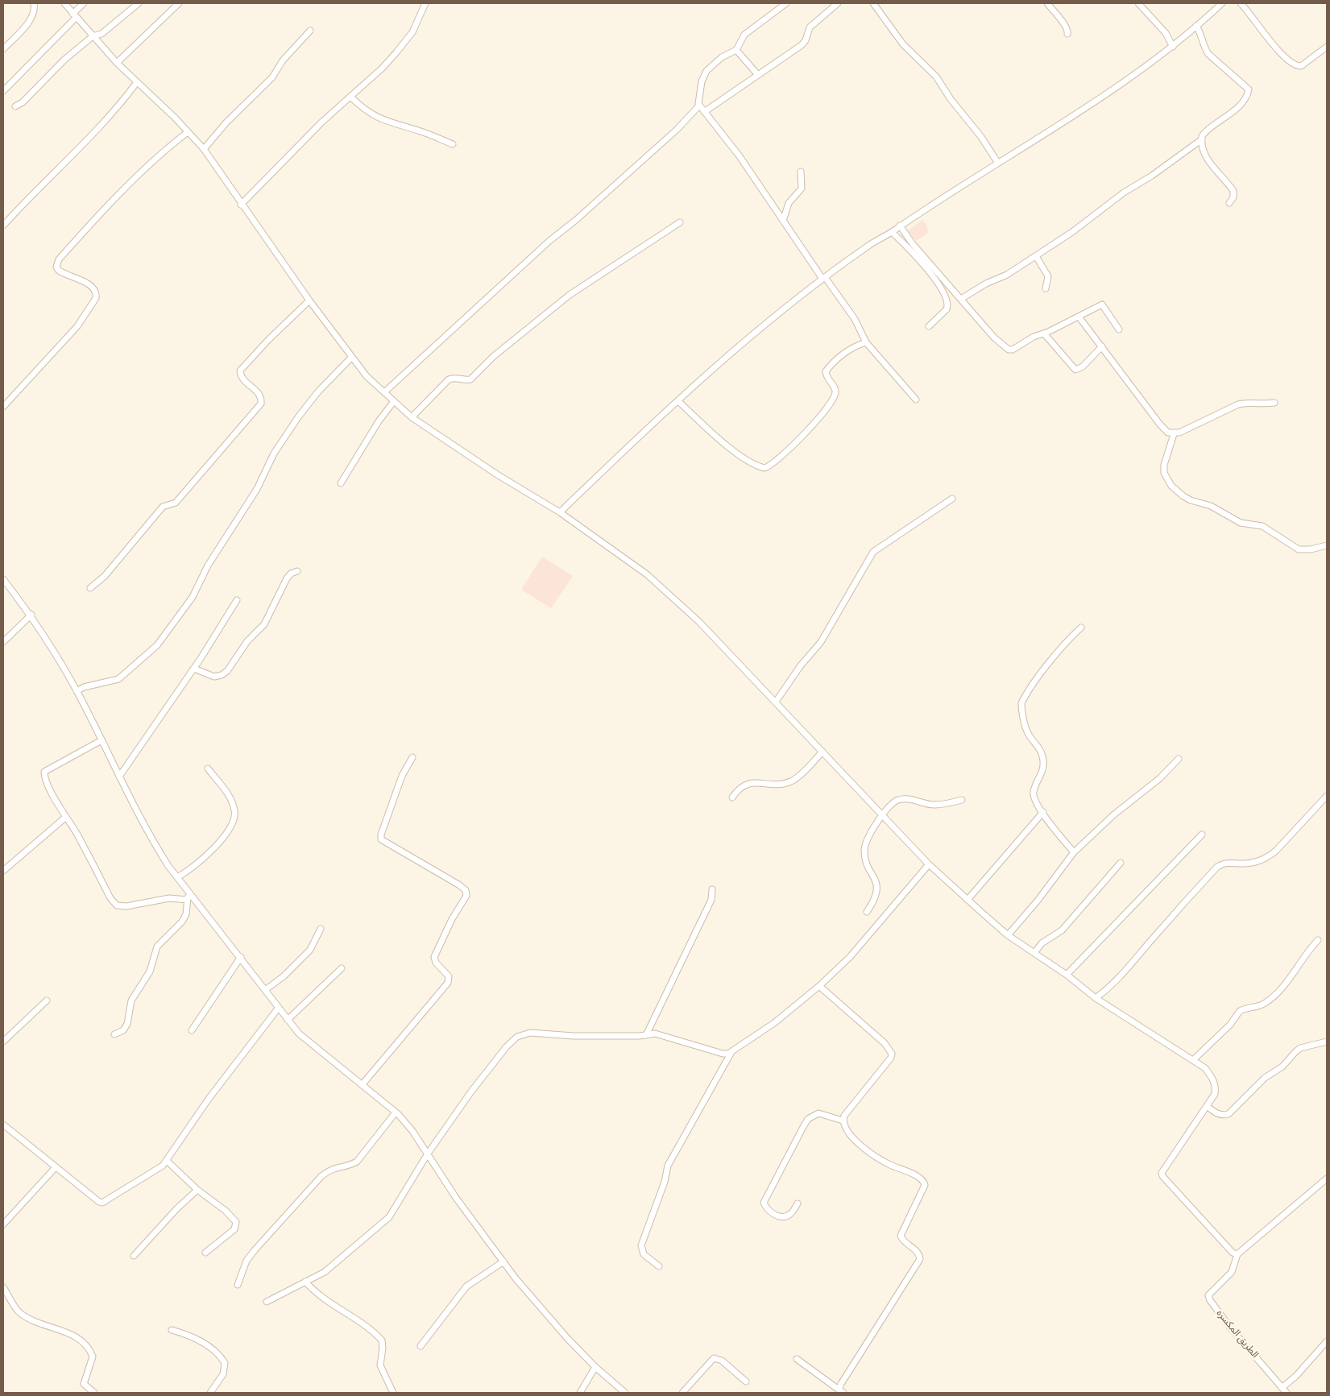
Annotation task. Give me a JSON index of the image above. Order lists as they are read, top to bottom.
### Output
{
  "streets": {
    "street": ["الطريق المكسره"]
  }
}
